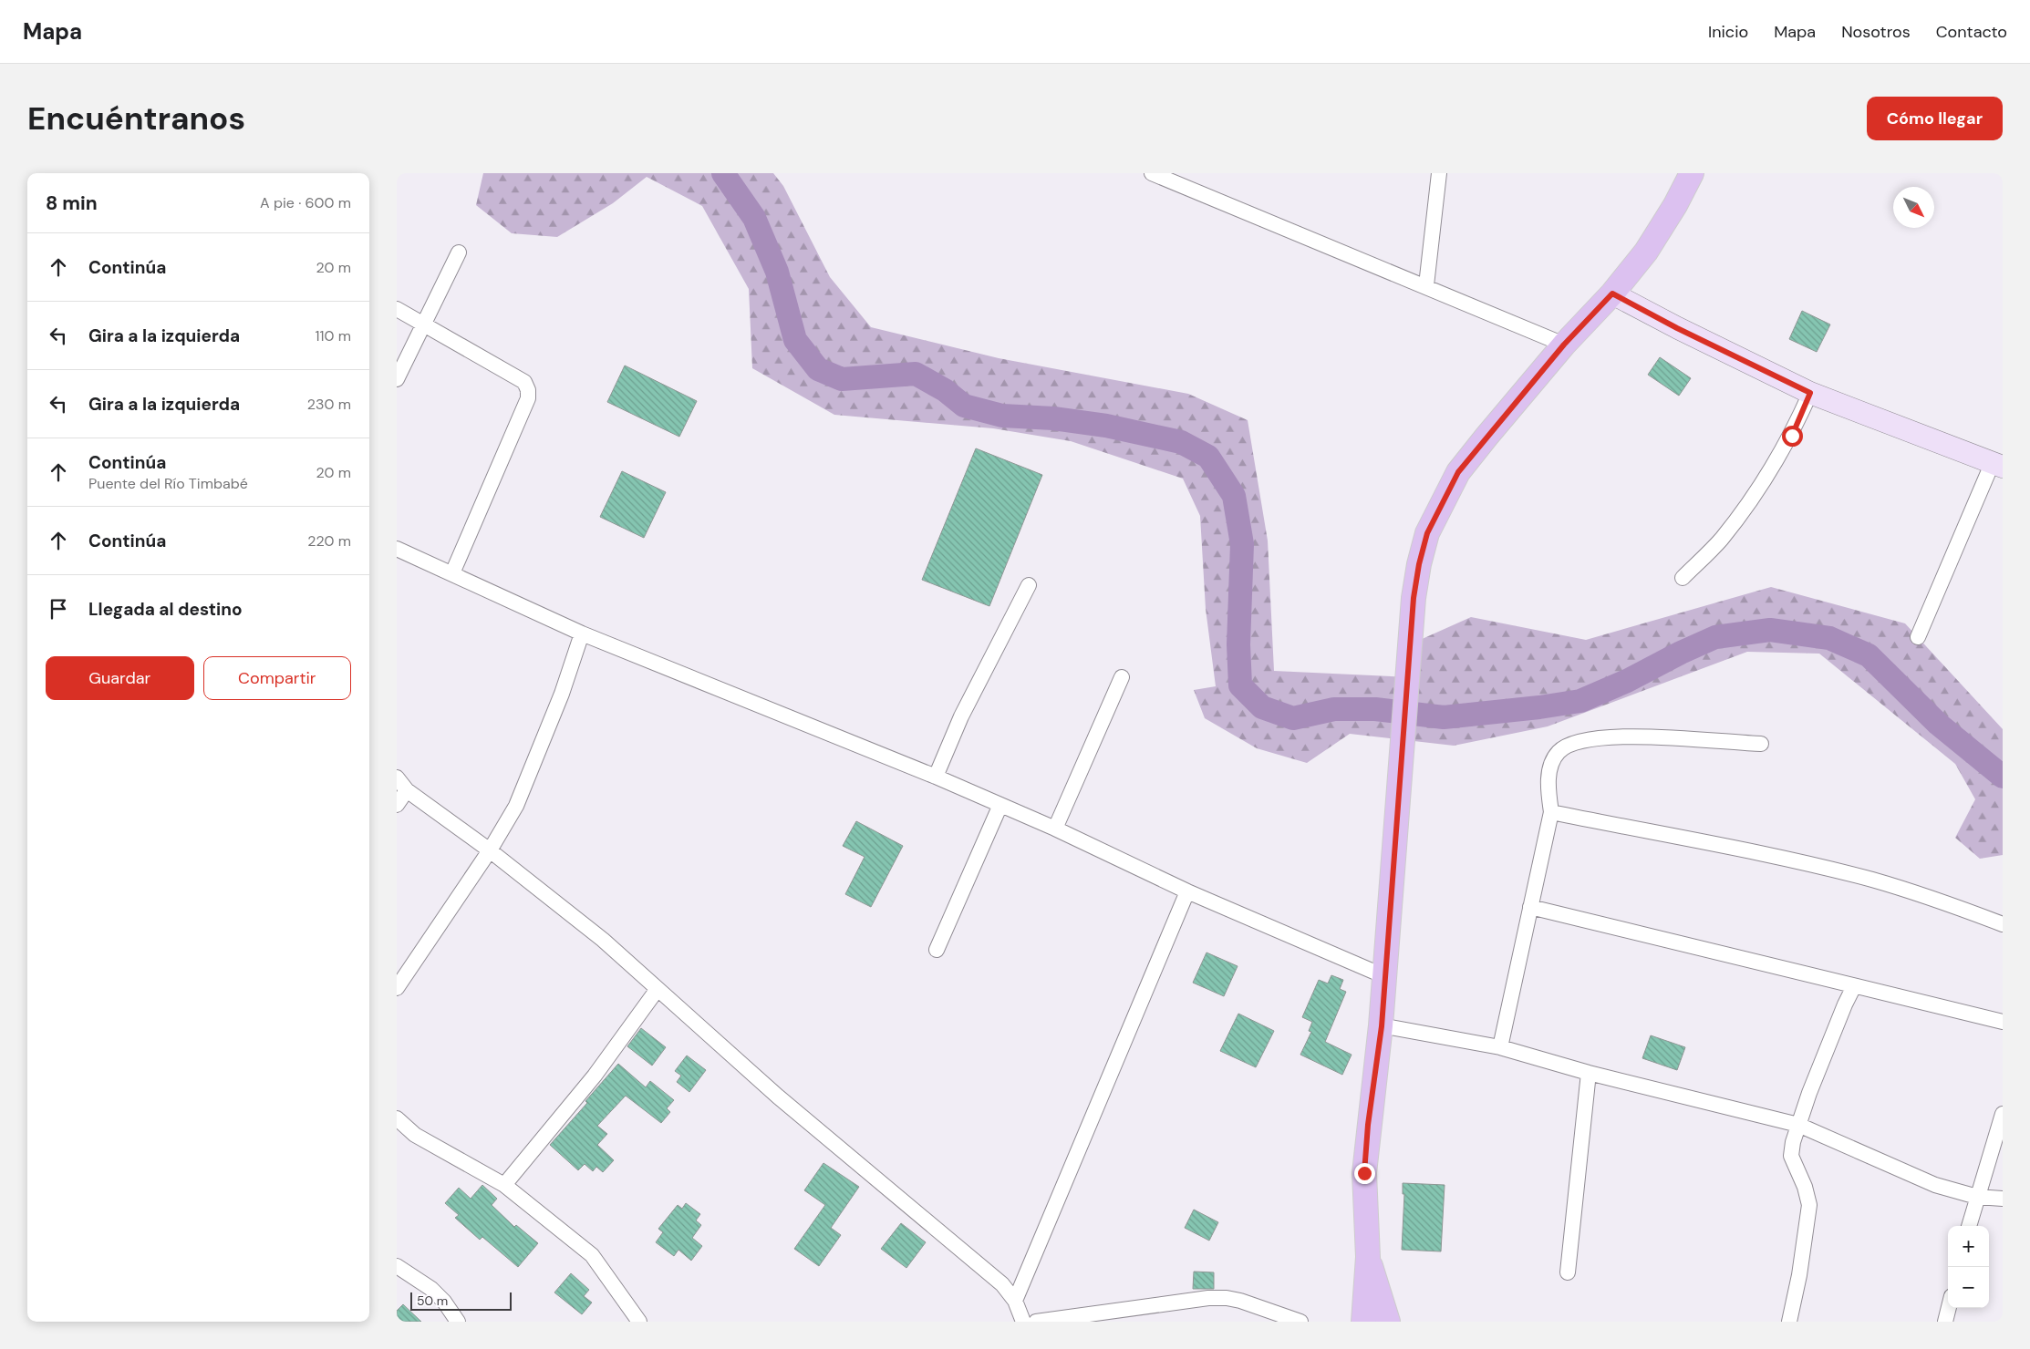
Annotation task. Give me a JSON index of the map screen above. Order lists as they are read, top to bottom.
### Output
{
  "scale_bar": "50 m",
  "north": "bottom right",
  "page": {
    "header": "Mapa",
    "nav": [
      "Inicio",
      "Mapa",
      "Nosotros",
      "Contacto"
    ],
    "buttons": [
      "Cómo llegar",
      ["Guardar", "Compartir"]
    ],
    "title": "Encuéntranos",
    "heading": ["8 min", "A pie · 600 m"],
    "list": [
      ["Continúa", "20 m"],
      ["Gira a la izquierda", "110 m"],
      ["Gira a la izquierda", "230 m"],
      ["Continúa", "Puente del Río Timbabé", "20 m"],
      ["Continúa", "220 m"],
      "Llegada al destino"
    ],
    "map_buttons": ["+", "−"],
    "scale": "50 m"
  }
}
